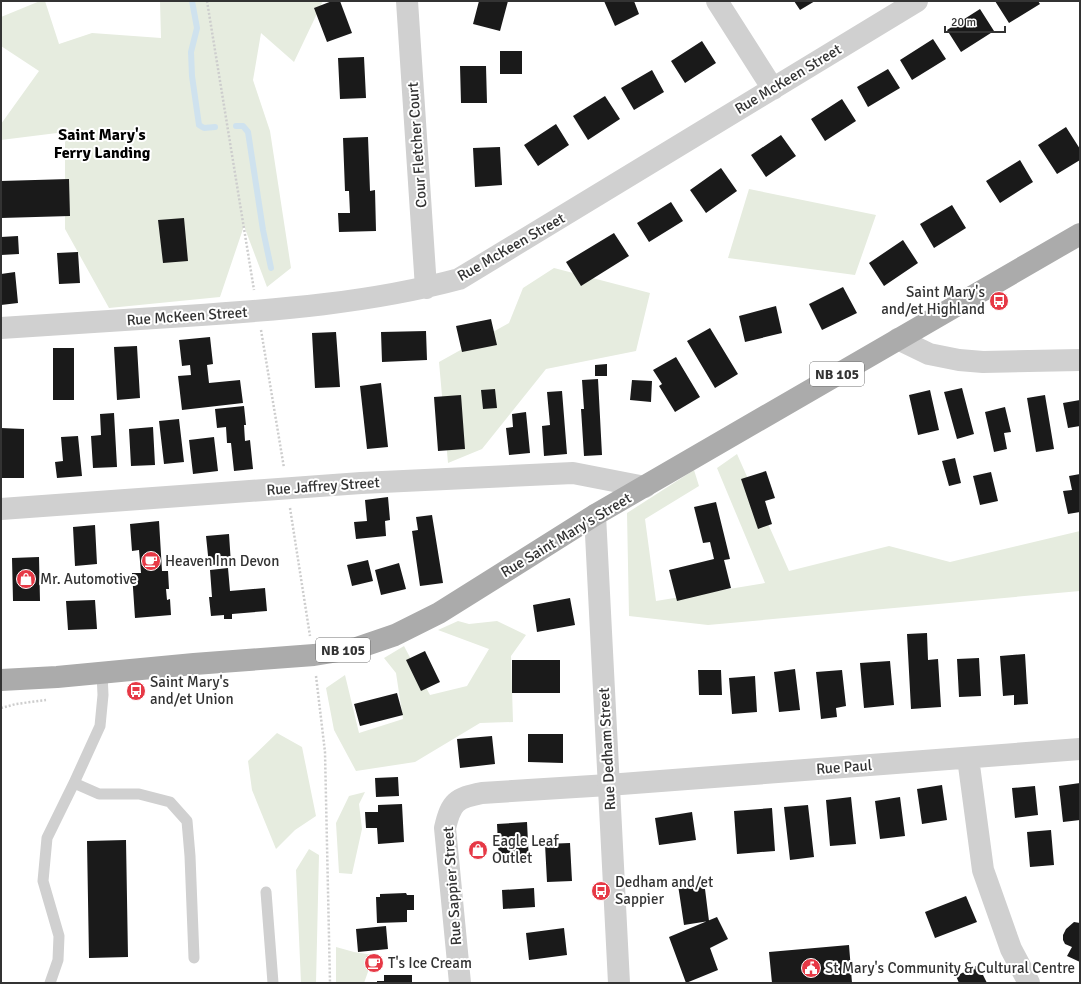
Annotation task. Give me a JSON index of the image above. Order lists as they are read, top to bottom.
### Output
{
  "streets": {
    "main road": ["NB 105", "Rue Saint Mary's Street"],
    "street": [
      "Rue McKeen Street",
      "Cour Fletcher Court",
      "Rue Jaffrey Street",
      "Rue Dedham Street",
      "Rue Paul",
      "Rue Sappier Street"
    ]
  },
  "crossings": [
    ["Rue McKeen Street", "Cour Fletcher Court"],
    ["Rue Jaffrey Street", "Rue Saint Mary's Street"],
    ["Rue Saint Mary's Street", "Rue Dedham Street"],
    ["Rue Dedham Street", "Rue Paul"],
    ["Rue Dedham Street", "Rue Sappier Street"],
    ["Rue Paul", "Rue Sappier Street"]
  ],
  "districts": ["Saint Mary's Ferry Landing"],
  "places": {
    "bus stop": ["Saint Mary's and/et Highland", "Saint Mary's and/et Union", "Dedham and/et Sappier"],
    "cafe": ["Heaven Inn Devon", "T's Ice Cream"],
    "shop": ["Mr. Automotive", "Eagle Leaf Outlet"],
    "public building": ["St Mary's Community & Cultural Centre"]
  },
  "scale_bar": "20 m"
}
